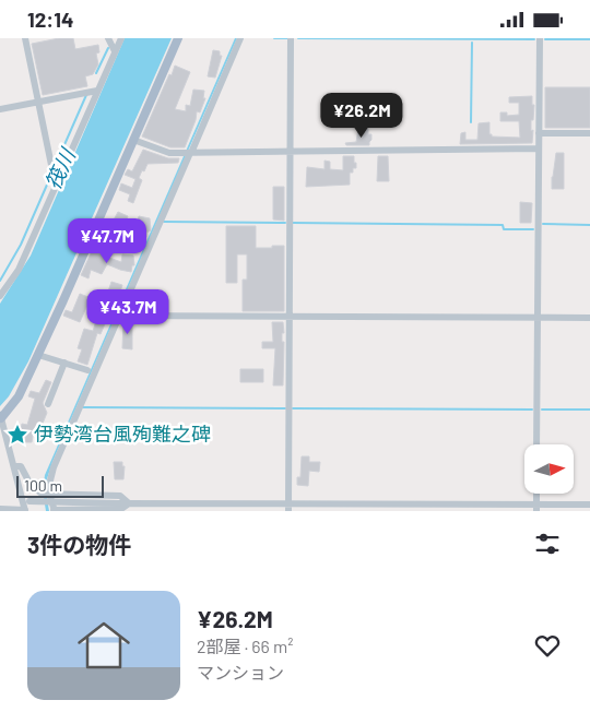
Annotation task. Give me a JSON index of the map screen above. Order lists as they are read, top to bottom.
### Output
{
  "water": ["筏川"],
  "places": {
    "place": ["伊勢湾台風殉難之碑"]
  },
  "scale_bar": "100 m",
  "north": "right",
  "page": {
    "status": "12:14",
    "price": ["¥26.2M", "¥47.7M", "¥43.7M"],
    "scale": "100 m",
    "heading": "3件の物件",
    "list": [
      {
        "name": "¥26.2M",
        "note": "2部屋 · 66 m² · マンション"
      }
    ]
  }
}
